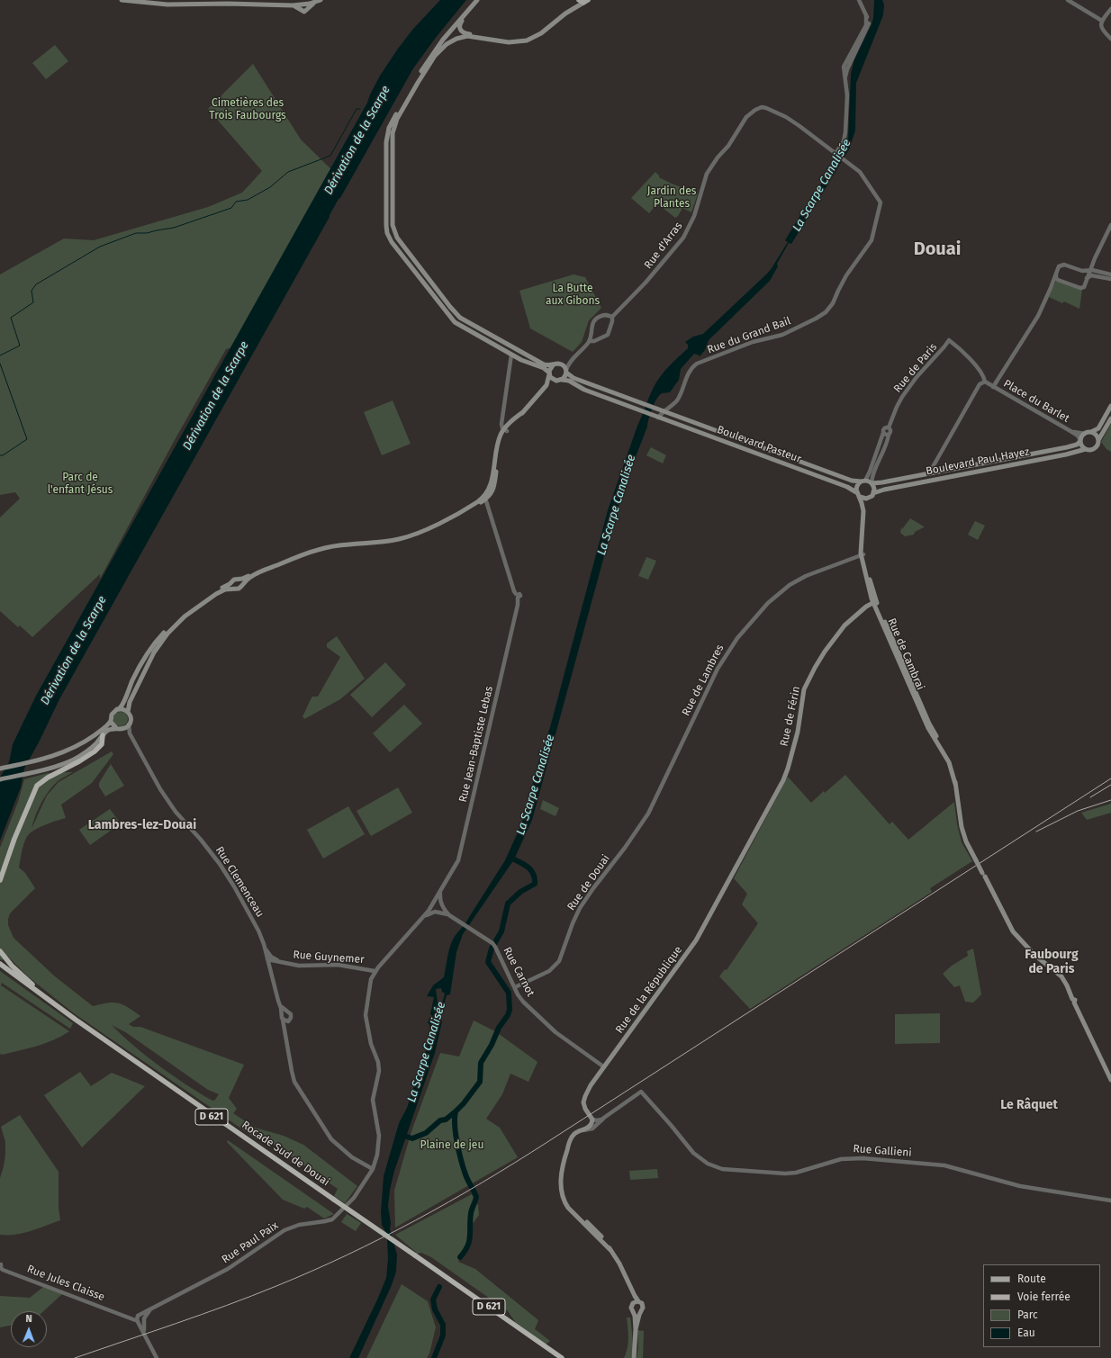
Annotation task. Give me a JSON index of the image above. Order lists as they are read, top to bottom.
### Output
{
  "streets": {
    "highway": ["D 621", "Rocade Sud de Douai"],
    "main road": [
      "Boulevard Pasteur",
      "Boulevard Paul Hayez",
      "Rue de Cambrai",
      "Rue de Férin",
      "Rue de la République"
    ],
    "street": [
      "Rue d'Arras",
      "Rue du Grand Bail",
      "Rue de Paris",
      "Place du Barlet",
      "Rue de Lambres",
      "Rue Jean-Baptiste Lebas",
      "Rue Clemenceau",
      "Rue de Douai",
      "Rue Guynemer",
      "Rue Carnot",
      "Rue Gallieni",
      "Rue Paul Paix",
      "Rue Jules Claisse"
    ]
  },
  "crossings": [
    ["Rue d'Arras", "Rue du Grand Bail"],
    ["Rue du Grand Bail", "Boulevard Pasteur"],
    ["Rue de Paris", "Place du Barlet"],
    ["Place du Barlet", "Boulevard Paul Hayez"],
    ["Boulevard Pasteur", "Boulevard Paul Hayez"],
    ["Boulevard Pasteur", "Rue de Cambrai"],
    ["Boulevard Paul Hayez", "Rue de Cambrai"],
    ["Rue de Cambrai", "Rue de Lambres"],
    ["Rue de Cambrai", "Rue de Férin"],
    ["Rue de Lambres", "Rue de Douai"],
    ["Rue de Férin", "Rue de la République"],
    ["Rue Jean-Baptiste Lebas", "Rue Carnot"],
    ["Rue Clemenceau", "Rue Guynemer"],
    ["Rue Clemenceau", "Rue Paul Paix"],
    ["Rue de Douai", "Rue Carnot"],
    ["Rue Guynemer", "Rue Paul Paix"],
    ["Rue Carnot", "Rue de la République"],
    ["Rue Paul Paix", "Rue Jules Claisse"]
  ],
  "districts": [
    "Douai",
    "Lambres-lez-Douai",
    "Faubourg de Paris",
    "Le Râquet"
  ],
  "water": ["Dérivation de la Scarpe", "La Scarpe Canalisée"],
  "parks": [
    "Cimetières des Trois Faubourgs",
    "Jardin des Plantes",
    "La Butte aux Gibons",
    "Parc de l'enfant Jésus",
    "Plaine de jeu"
  ],
  "legend": [
    "Route",
    "Voie ferrée",
    "Parc",
    "Eau"
  ],
  "north": "top"
}
